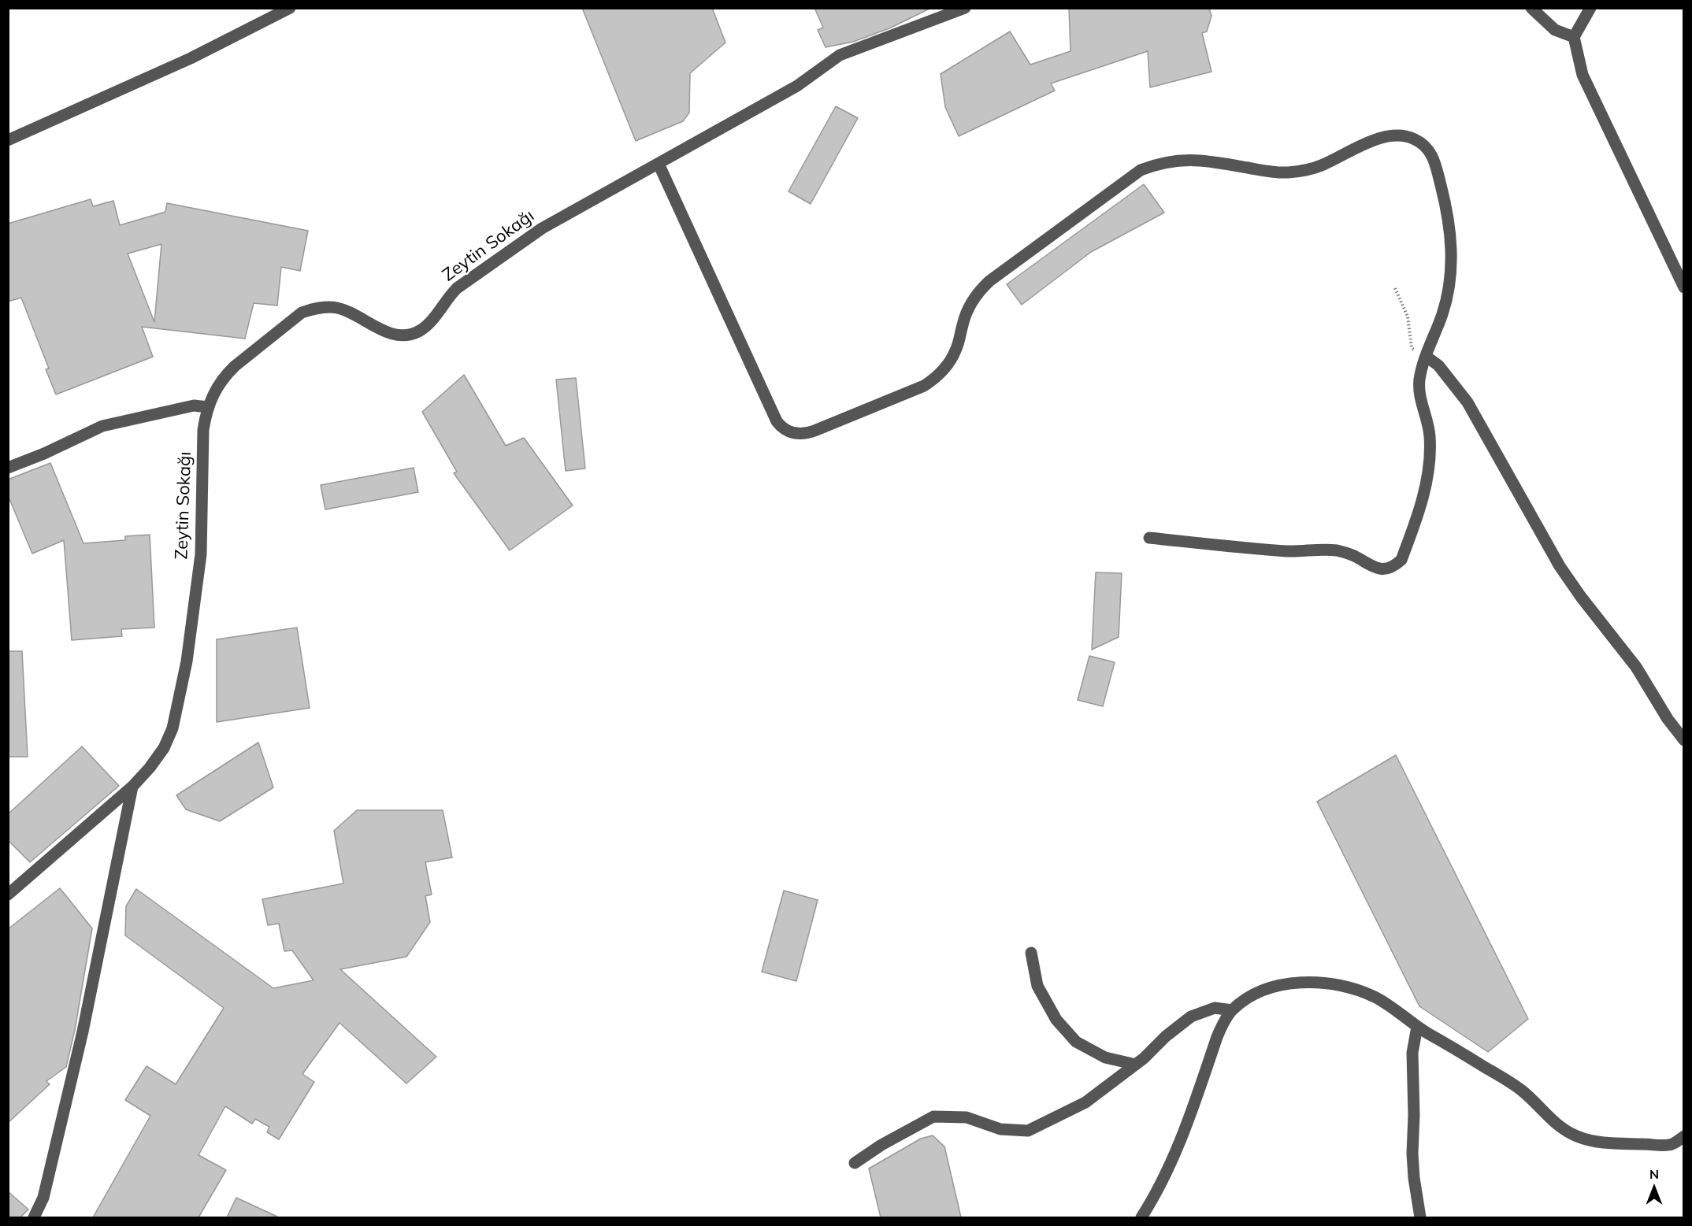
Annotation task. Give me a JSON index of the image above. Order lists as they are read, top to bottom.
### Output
{
  "streets": {
    "street": ["Zeytin Sokağı"]
  },
  "north": "top"
}
